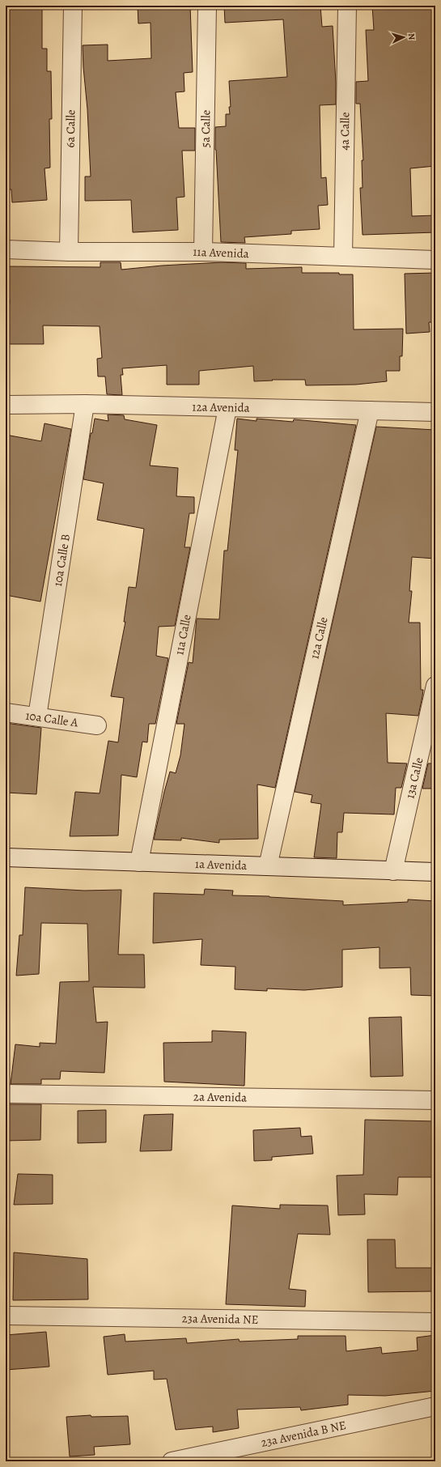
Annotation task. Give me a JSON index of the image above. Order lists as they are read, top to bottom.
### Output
{
  "streets": {
    "street": [
      "6a Calle",
      "5a Calle",
      "4a Calle",
      "11a Avenida",
      "12a Avenida",
      "10a Calle B",
      "11a Calle",
      "12a Calle",
      "10a Calle A",
      "13a Calle",
      "1a Avenida",
      "2a Avenida",
      "23a Avenida NE",
      "23a Avenida B NE"
    ]
  },
  "crossings": [
    ["6a Calle", "11a Avenida"],
    ["5a Calle", "11a Avenida"],
    ["4a Calle", "11a Avenida"],
    ["12a Avenida", "10a Calle B"],
    ["12a Avenida", "11a Calle"],
    ["12a Avenida", "12a Calle"],
    ["10a Calle B", "10a Calle A"],
    ["11a Calle", "1a Avenida"],
    ["12a Calle", "1a Avenida"],
    ["13a Calle", "1a Avenida"]
  ],
  "north": "right"
}
